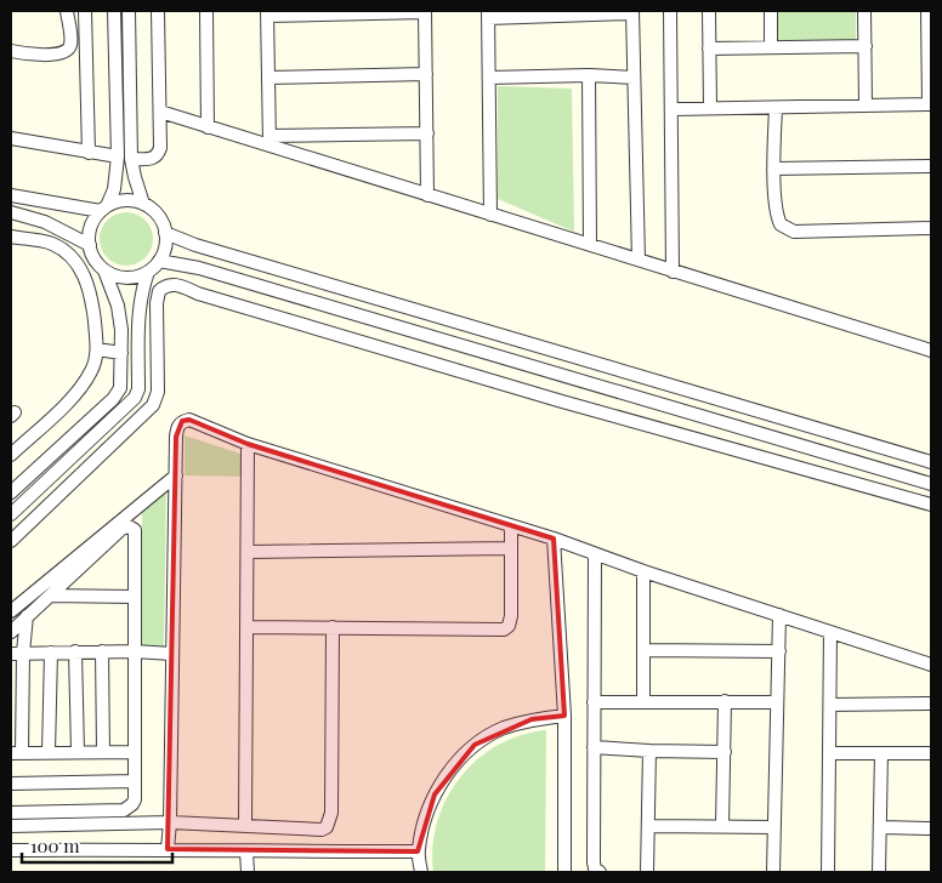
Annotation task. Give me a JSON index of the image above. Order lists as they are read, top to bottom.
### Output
{
  "scale_bar": "100 m"
}
